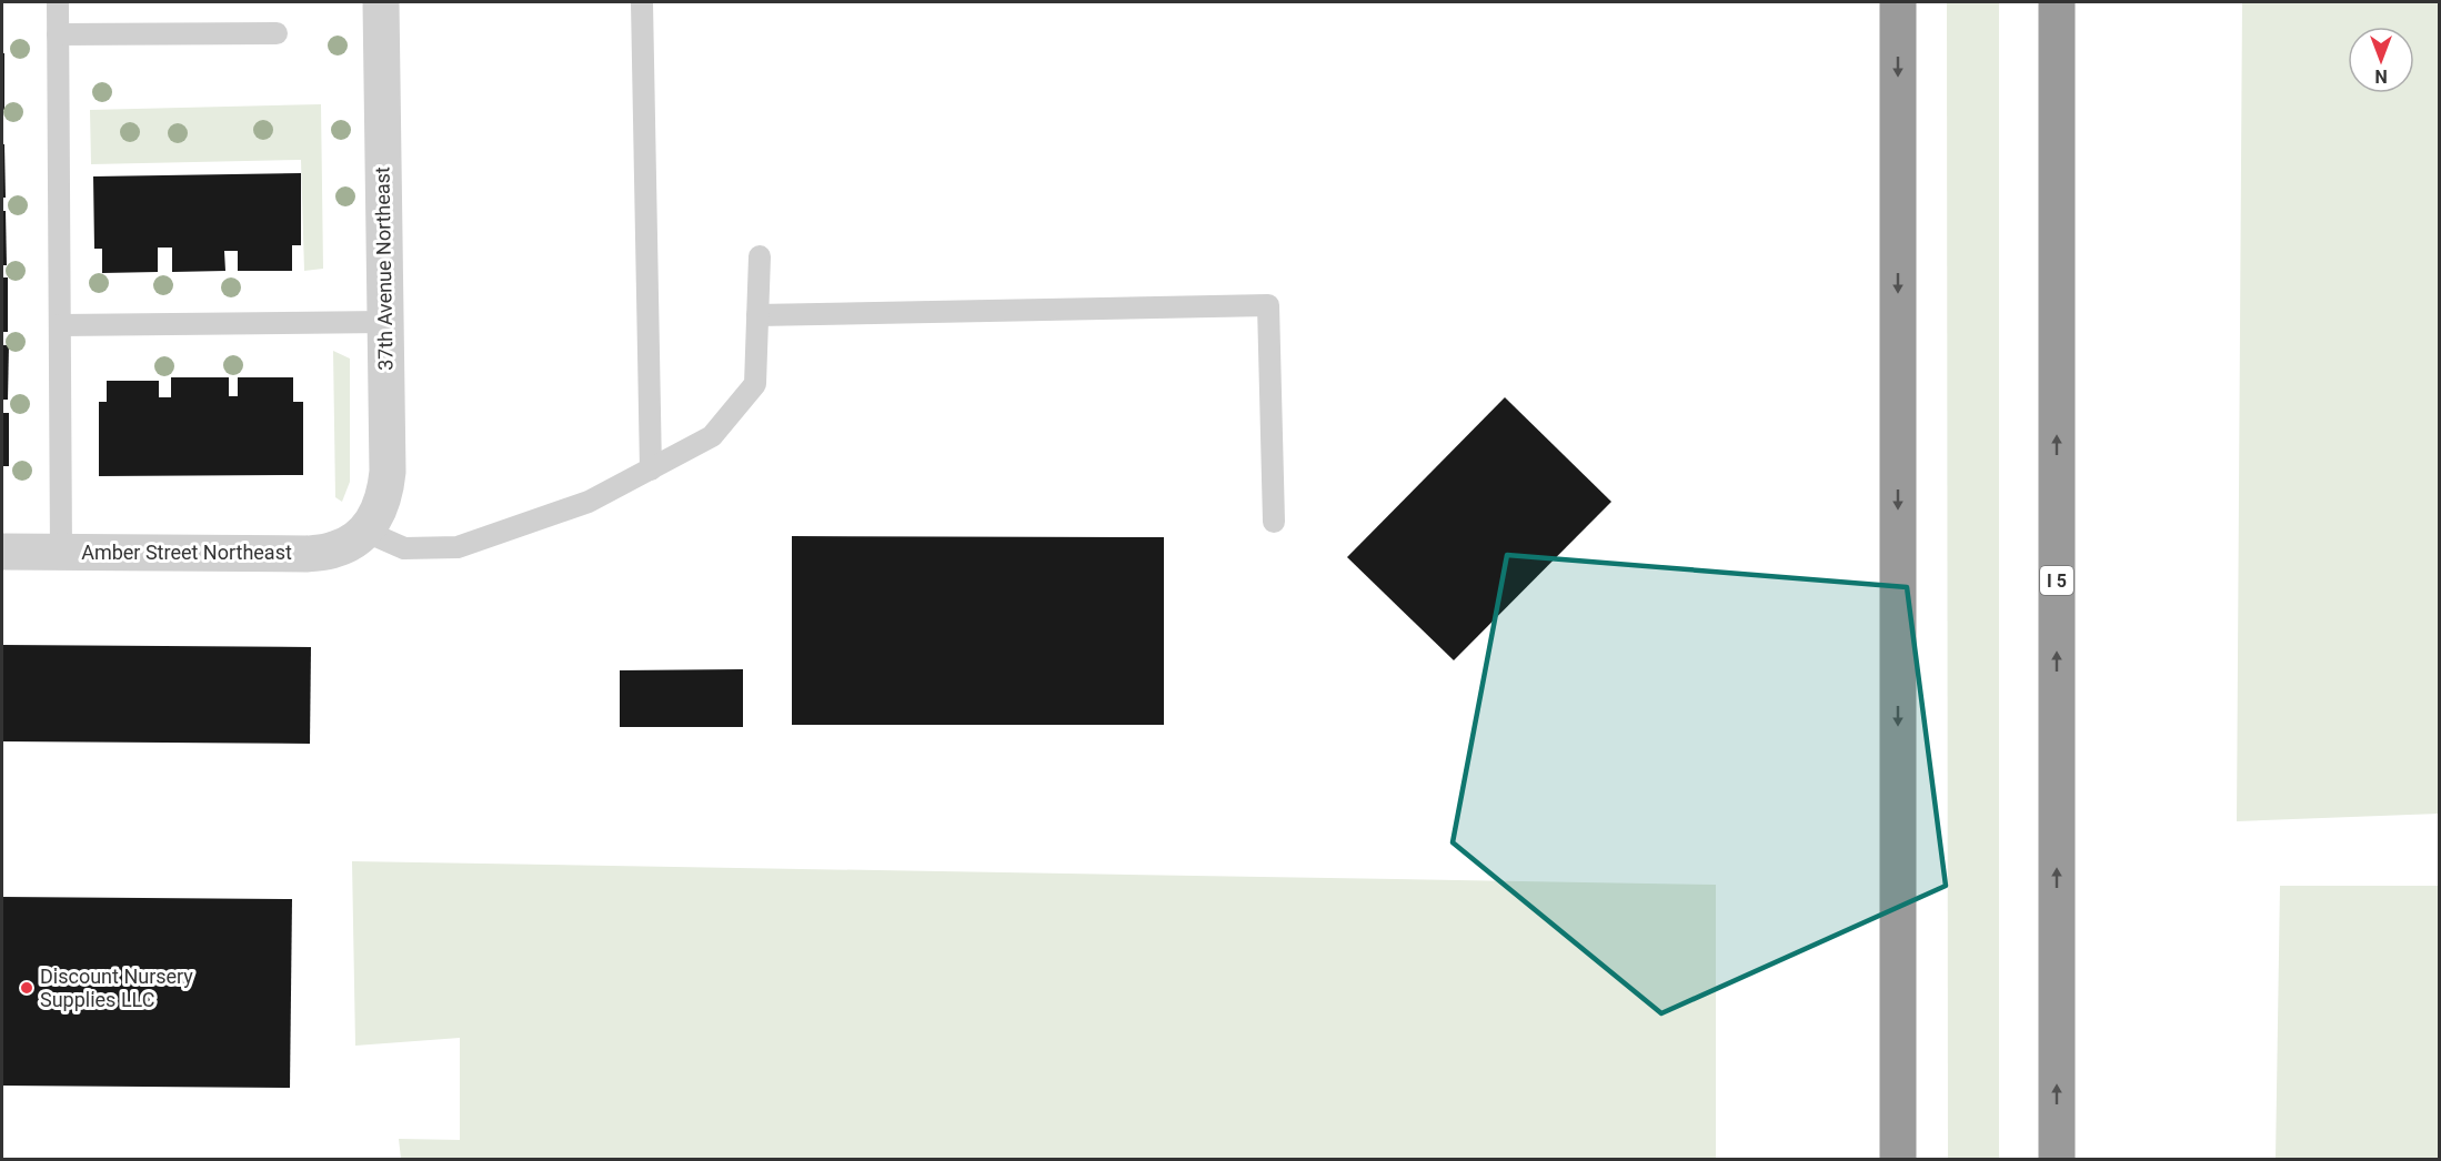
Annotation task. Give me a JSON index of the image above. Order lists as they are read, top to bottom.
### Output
{
  "streets": {
    "highway": ["I 5"],
    "street": ["37th Avenue Northeast", "Amber Street Northeast"]
  },
  "crossings": [
    ["37th Avenue Northeast", "Amber Street Northeast"]
  ],
  "places": ["Discount Nursery Supplies LLC"],
  "north": "bottom"
}
